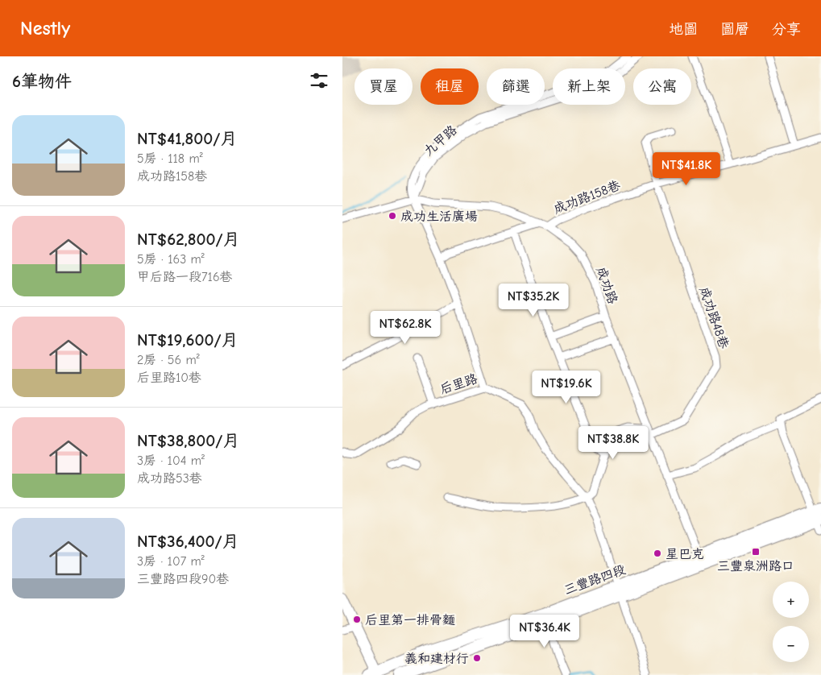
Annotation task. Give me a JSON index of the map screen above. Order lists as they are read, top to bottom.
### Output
{
  "streets": {
    "main road": ["三豐路四段"],
    "street": [
      "九甲路",
      "成功路158巷",
      "成功路",
      "成功路48巷",
      "后里路"
    ]
  },
  "crossings": [
    ["九甲路", "成功路"],
    ["成功路158巷", "成功路"],
    ["成功路158巷", "成功路48巷"],
    ["成功路", "成功路48巷"],
    ["成功路", "三豐路四段"],
    ["后里路", "三豐路四段"]
  ],
  "places": {
    "other": [
      "成功生活廣場",
      "星巴克",
      "后里第一排骨麵",
      "義和建材行"
    ],
    "transit": ["三豐泉洲路口"]
  },
  "page": {
    "header": "Nestly",
    "nav": ["地圖", "圖層", "分享"],
    "heading": "6筆物件",
    "chip": [
      "買屋",
      "租屋",
      "篩選",
      "新上架",
      "公寓"
    ],
    "list": [
      {
        "name": "NT$41,800/月",
        "note": "5房 · 118 m² · 成功路158巷"
      },
      {
        "name": "NT$62,800/月",
        "note": "5房 · 163 m² · 甲后路一段716巷"
      },
      {
        "name": "NT$19,600/月",
        "note": "2房 · 56 m² · 后里路10巷"
      },
      {
        "name": "NT$38,800/月",
        "note": "3房 · 104 m² · 成功路53巷"
      },
      {
        "name": "NT$36,400/月",
        "note": "3房 · 107 m² · 三豐路四段90巷"
      }
    ],
    "price": [
      "NT$41.8K",
      "NT$35.2K",
      "NT$62.8K",
      "NT$19.6K",
      "NT$38.8K",
      "NT$36.4K"
    ],
    "map_buttons": ["+", "−"]
  }
}
